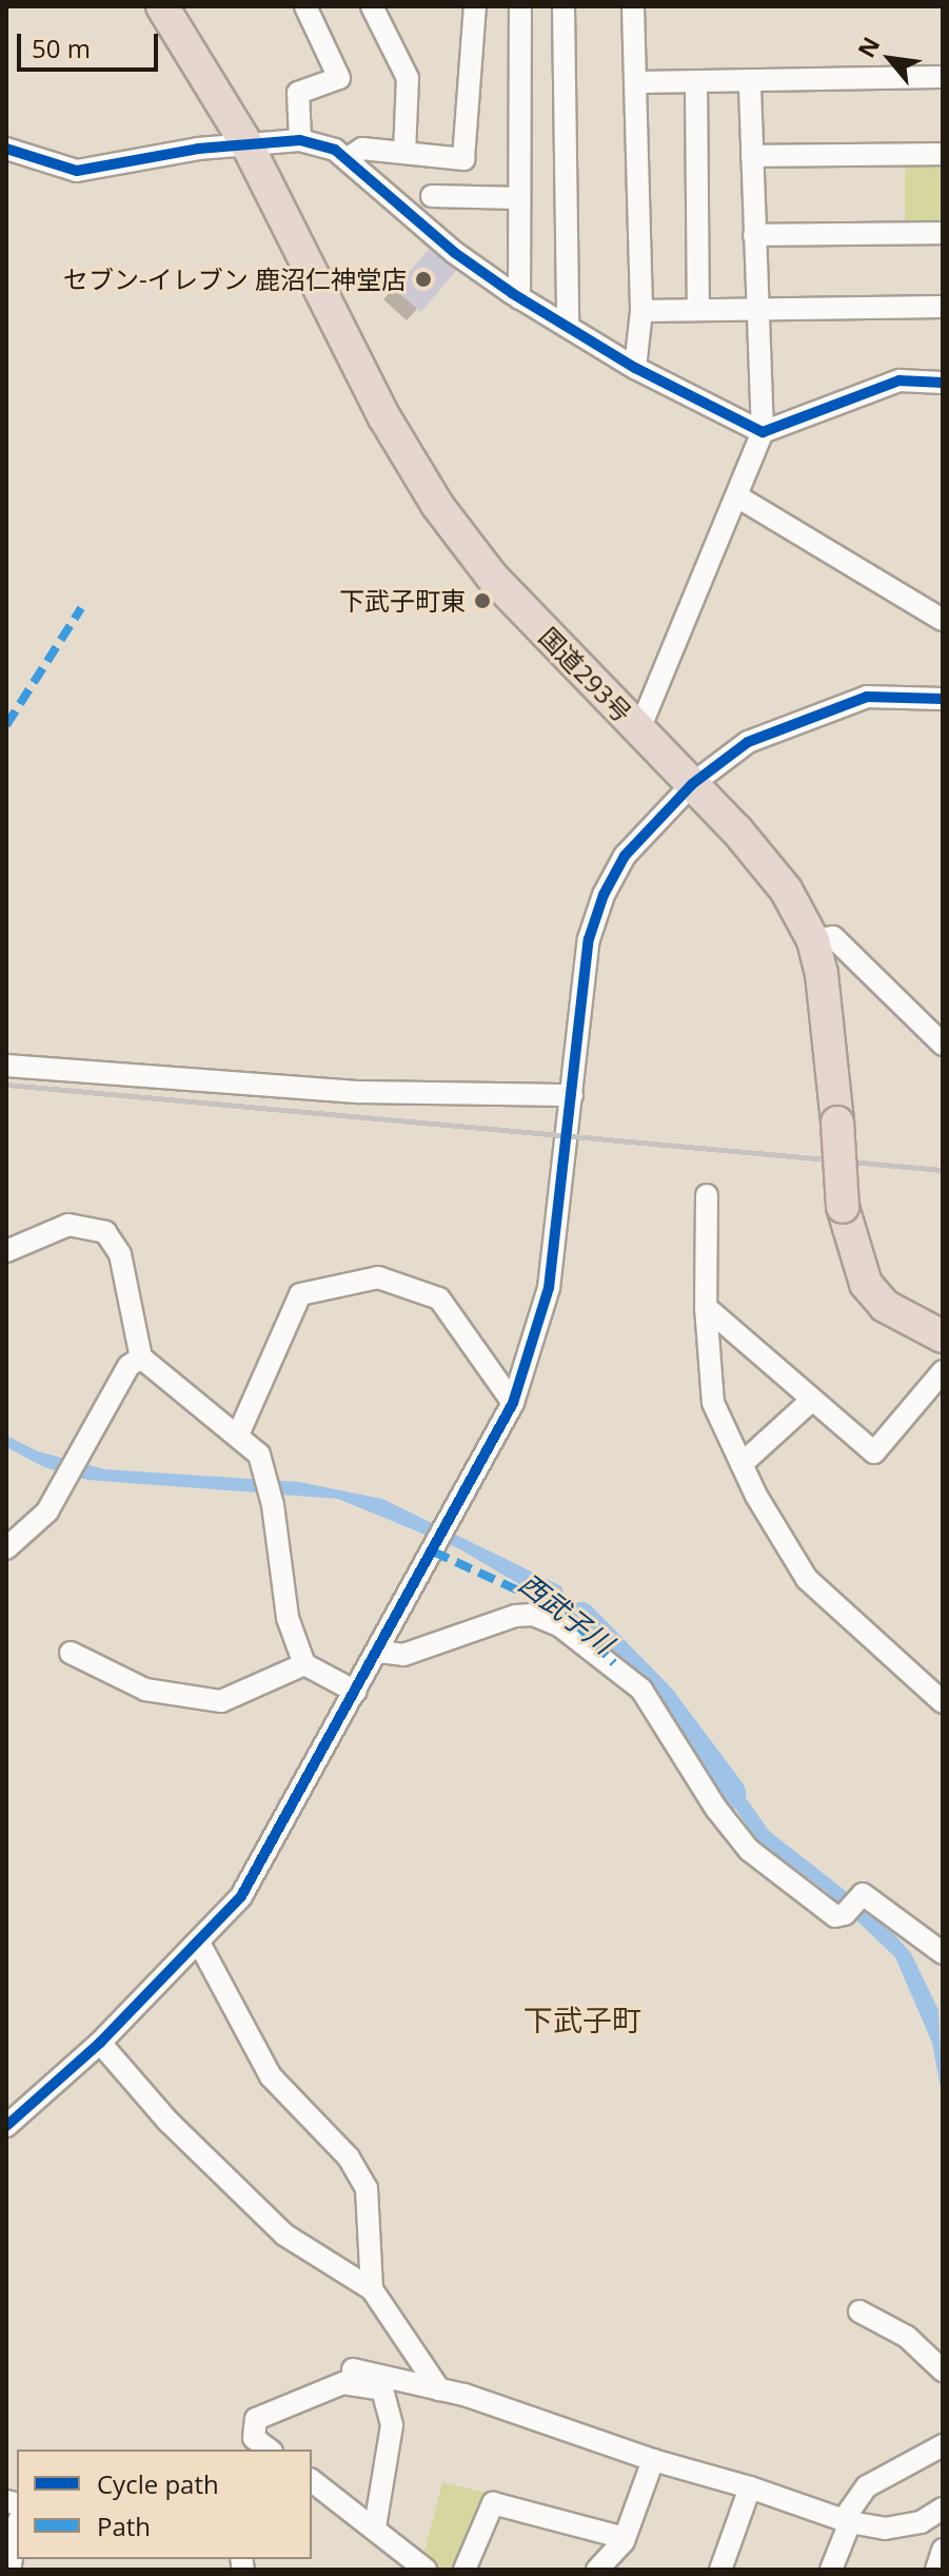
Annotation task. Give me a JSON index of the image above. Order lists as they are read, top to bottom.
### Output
{
  "streets": {
    "highway": ["国道293号"]
  },
  "districts": ["下武子町"],
  "water": ["西武子川"],
  "places": ["セブン-イレブン 鹿沼仁神堂店", "下武子町東"],
  "legend": ["Cycle path", "Path"],
  "scale_bar": "50 m",
  "north": "top left"
}
